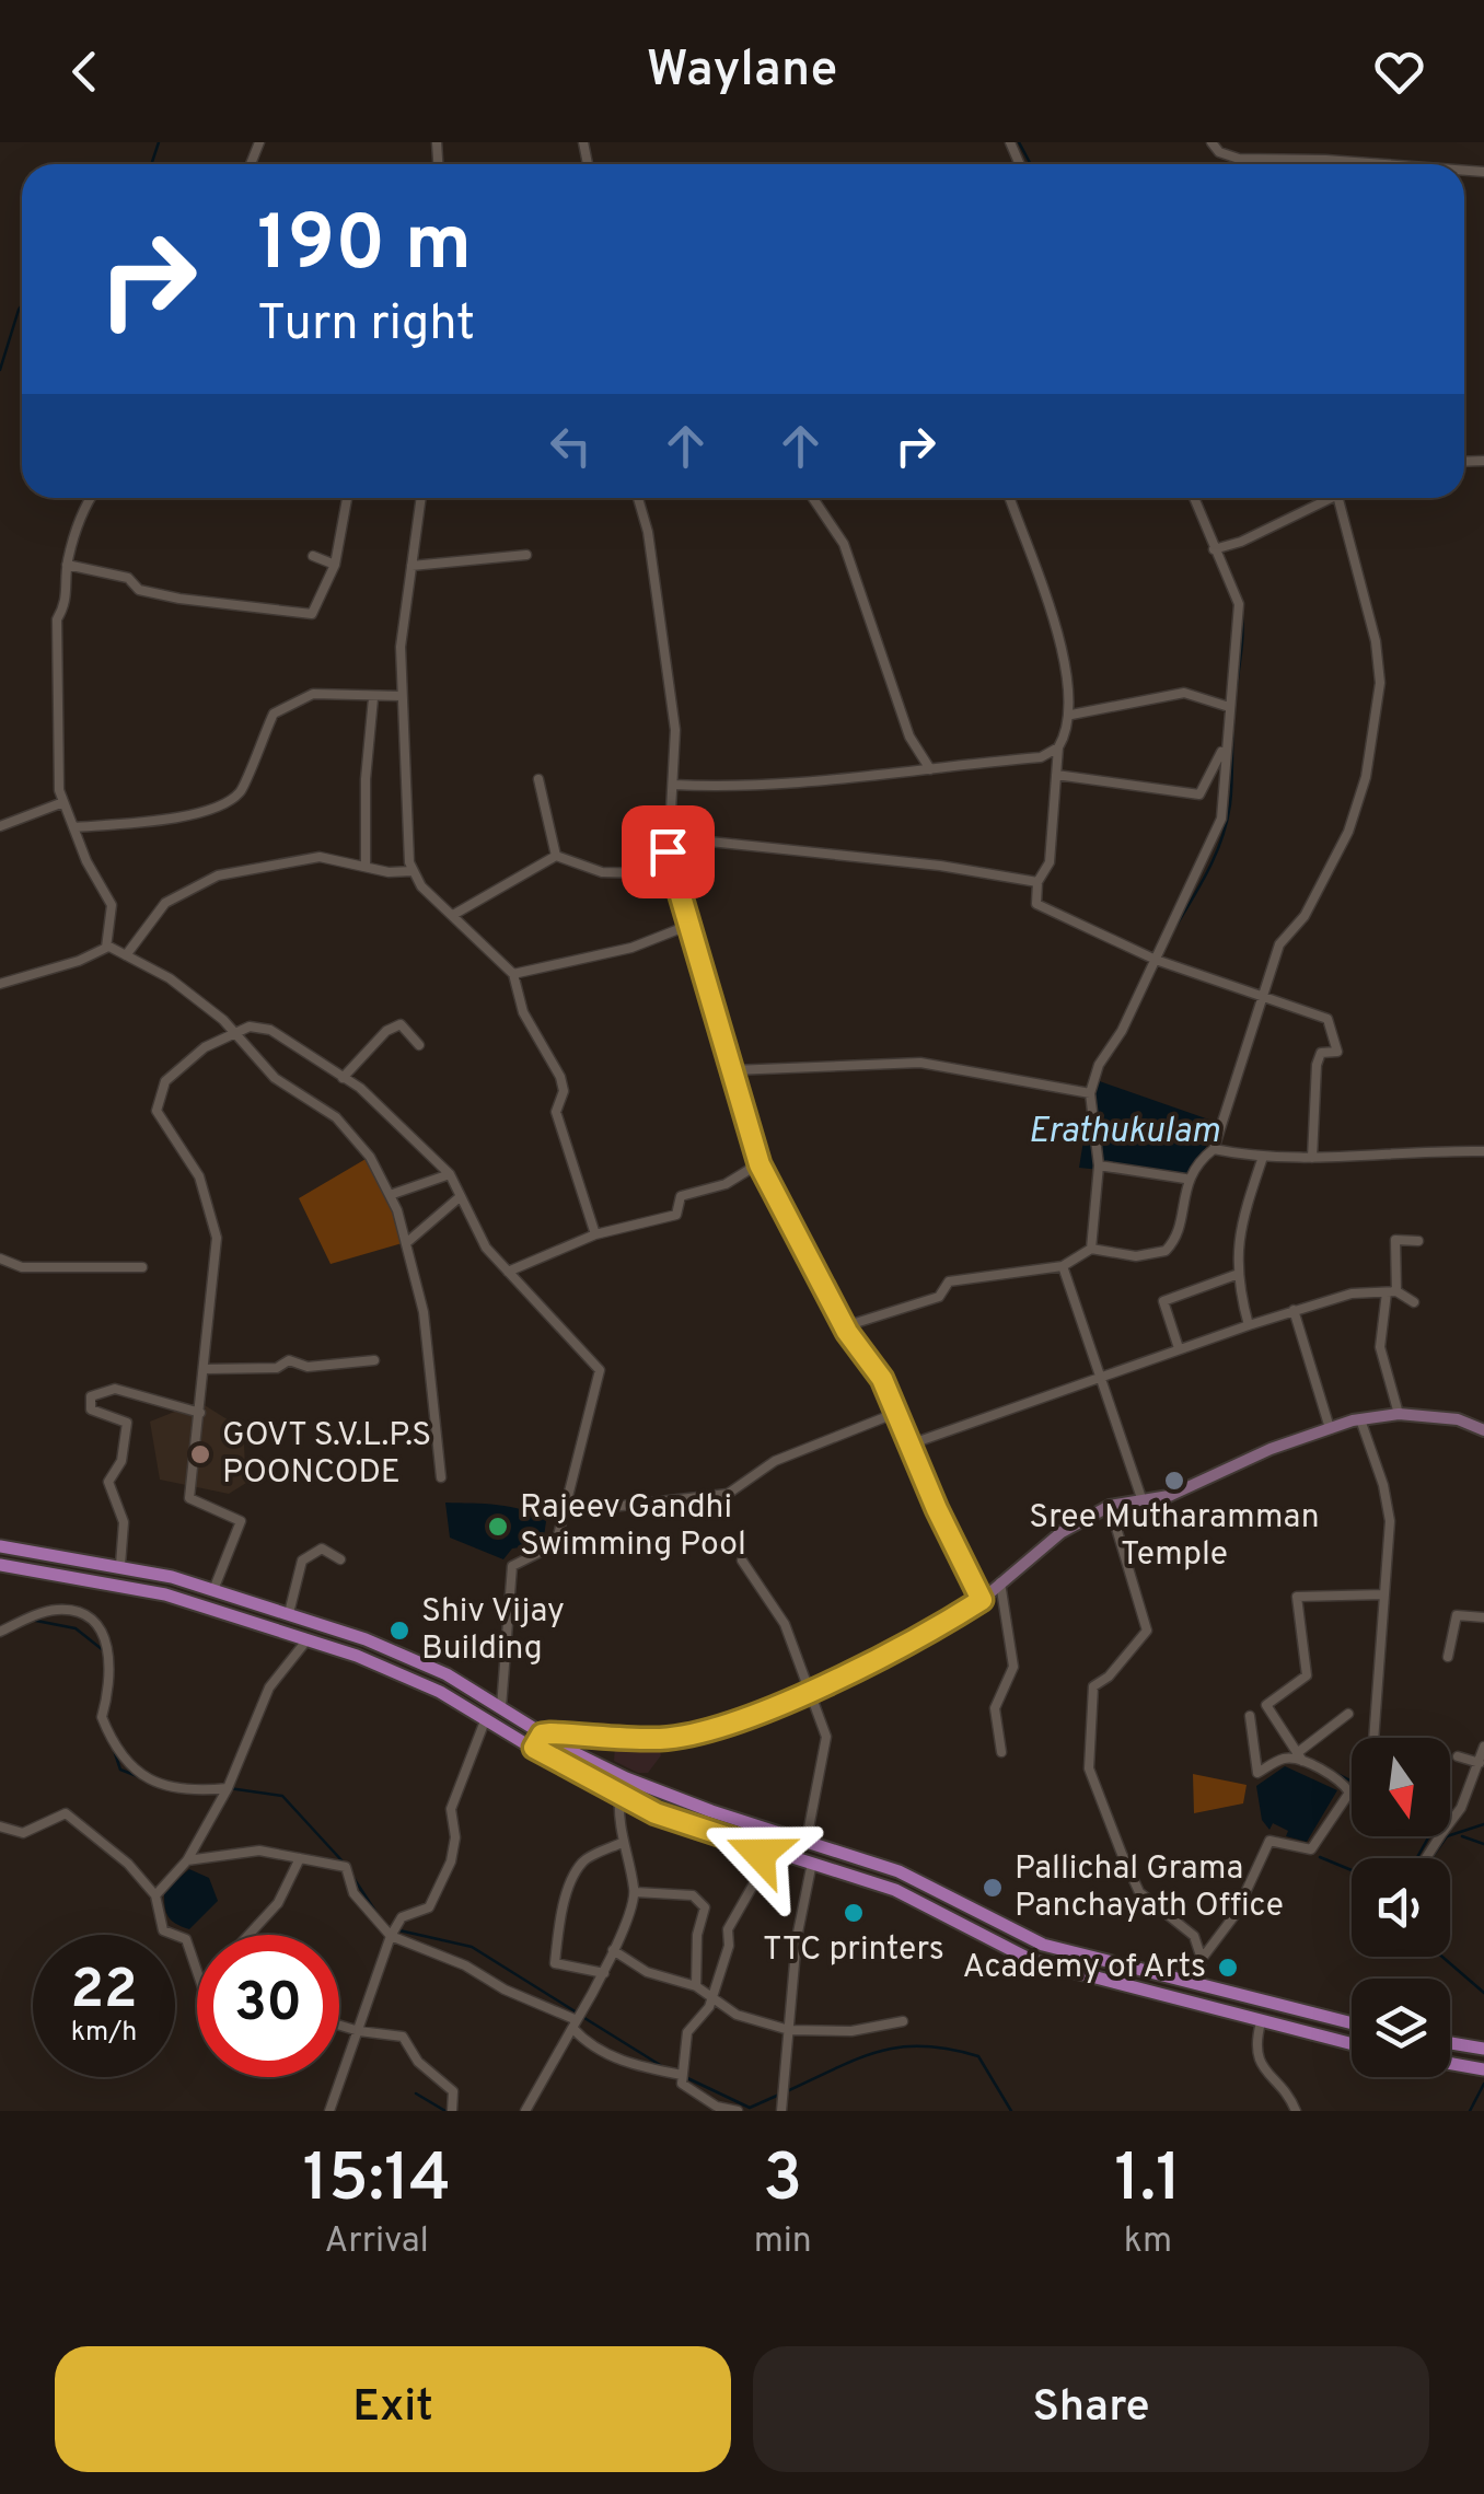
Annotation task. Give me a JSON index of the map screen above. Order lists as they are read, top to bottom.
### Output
{
  "water": ["Erathukulam"],
  "places": [
    "GOVT S.V.L.P.S POONCODE",
    "Sree Mutharamman Temple",
    "Rajeev Gandhi Swimming Pool",
    "Shiv Vijay Building",
    "Pallichal Grama Panchayath Office",
    "TTC printers",
    "Academy of Arts"
  ],
  "north": "bottom",
  "page": {
    "header": "Waylane",
    "turn": ["190 m", "Turn right"],
    "speed": "22 km/h",
    "limit": "30",
    "eta": [
      "15:14",
      "Arrival",
      "3",
      "min",
      "1.1",
      "km"
    ],
    "buttons": ["Exit", "Share"]
  }
}
